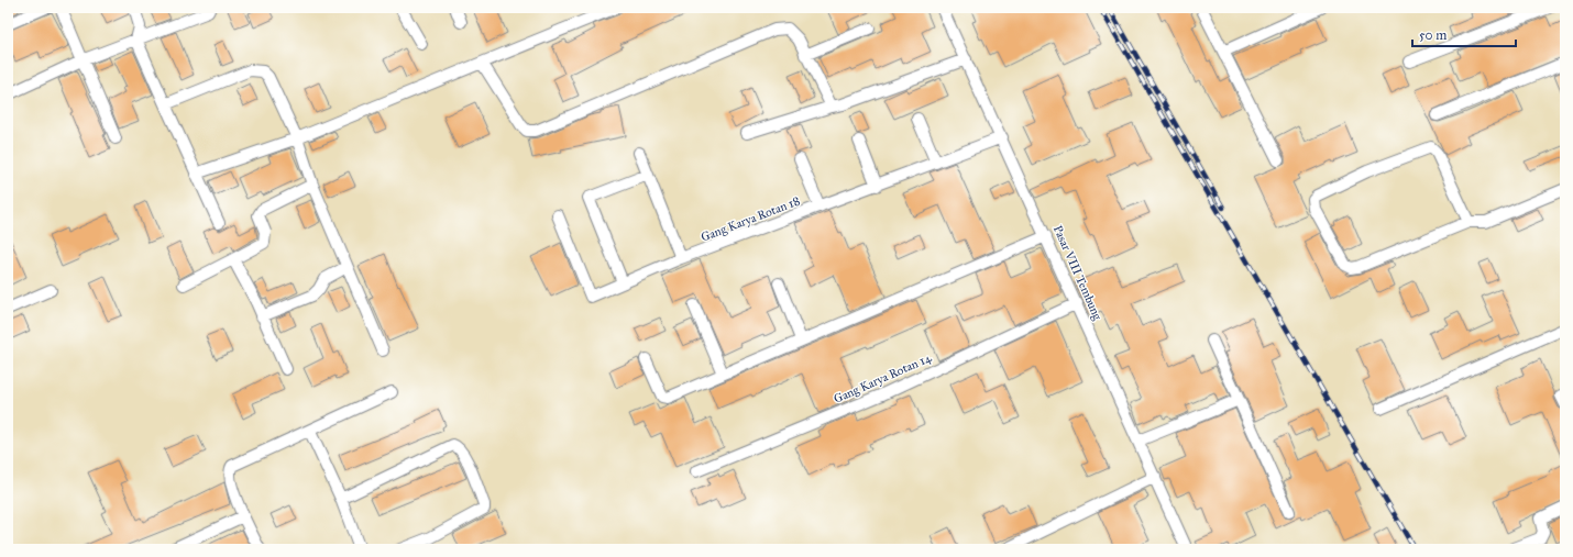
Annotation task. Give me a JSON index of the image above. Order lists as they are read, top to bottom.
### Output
{
  "streets": {
    "street": ["Gang Karya Rotan 18", "Pasar VIII Tembung", "Gang Karya Rotan 14"]
  },
  "crossings": [
    ["Gang Karya Rotan 18", "Pasar VIII Tembung"],
    ["Pasar VIII Tembung", "Gang Karya Rotan 14"]
  ],
  "scale_bar": "50 m"
}
